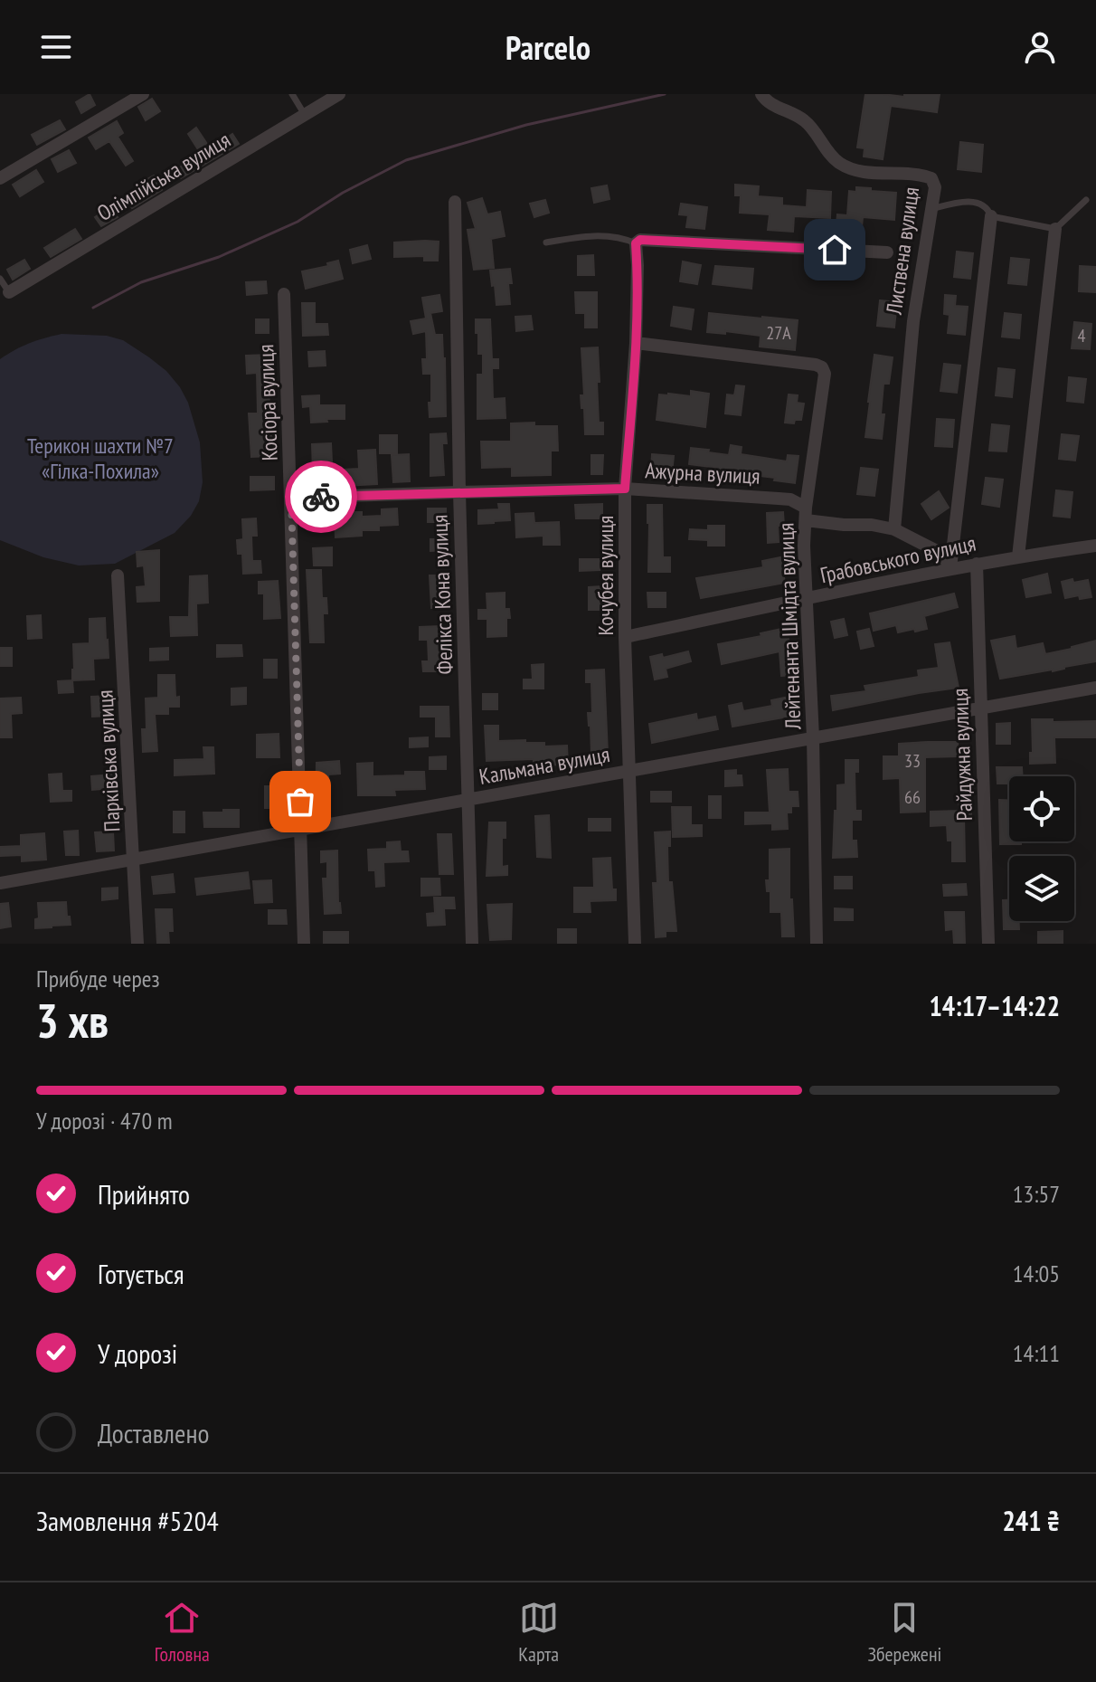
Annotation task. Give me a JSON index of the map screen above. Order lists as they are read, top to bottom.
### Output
{
  "streets": {
    "street": [
      "Олімпійська вулиця",
      "Листвена вулиця",
      "Косіора вулиця",
      "Ажурна вулиця",
      "Грабовського вулиця",
      "Кочубея вулиця",
      "Фелікса Кона вулиця",
      "Лейтенанта Шмідта вулиця",
      "Райдужна вулиця",
      "Парківська вулиця",
      "Кальмана вулиця"
    ]
  },
  "crossings": [
    ["Листвена вулиця", "Ажурна вулиця"],
    ["Косіора вулиця", "Ажурна вулиця"],
    ["Косіора вулиця", "Кальмана вулиця"],
    ["Ажурна вулиця", "Грабовського вулиця"],
    ["Ажурна вулиця", "Кочубея вулиця"],
    ["Ажурна вулиця", "Фелікса Кона вулиця"],
    ["Ажурна вулиця", "Лейтенанта Шмідта вулиця"],
    ["Грабовського вулиця", "Кочубея вулиця"],
    ["Грабовського вулиця", "Лейтенанта Шмідта вулиця"],
    ["Грабовського вулиця", "Райдужна вулиця"],
    ["Кочубея вулиця", "Лейтенанта Шмідта вулиця"],
    ["Кочубея вулиця", "Кальмана вулиця"],
    ["Фелікса Кона вулиця", "Кальмана вулиця"],
    ["Лейтенанта Шмідта вулиця", "Кальмана вулиця"],
    ["Райдужна вулиця", "Кальмана вулиця"],
    ["Парківська вулиця", "Кальмана вулиця"]
  ],
  "parks": ["Терикон шахти №7 «Гілка-Похила»"],
  "house_numbers": [
    "27А",
    "4",
    "33",
    "66"
  ],
  "page": {
    "header": "Parcelo",
    "heading": ["3 хв", "Прибуде через", "14:17–14:22"],
    "panel": ["Замовлення #5204", "241 ₴"],
    "bar": "У дорозі · 470 m",
    "list": [
      ["Прийнято", "13:57"],
      ["Готується", "14:05"],
      ["У дорозі", "14:11"],
      "Доставлено"
    ],
    "tabs": ["Головна", "Карта", "Збережені"]
  }
}
